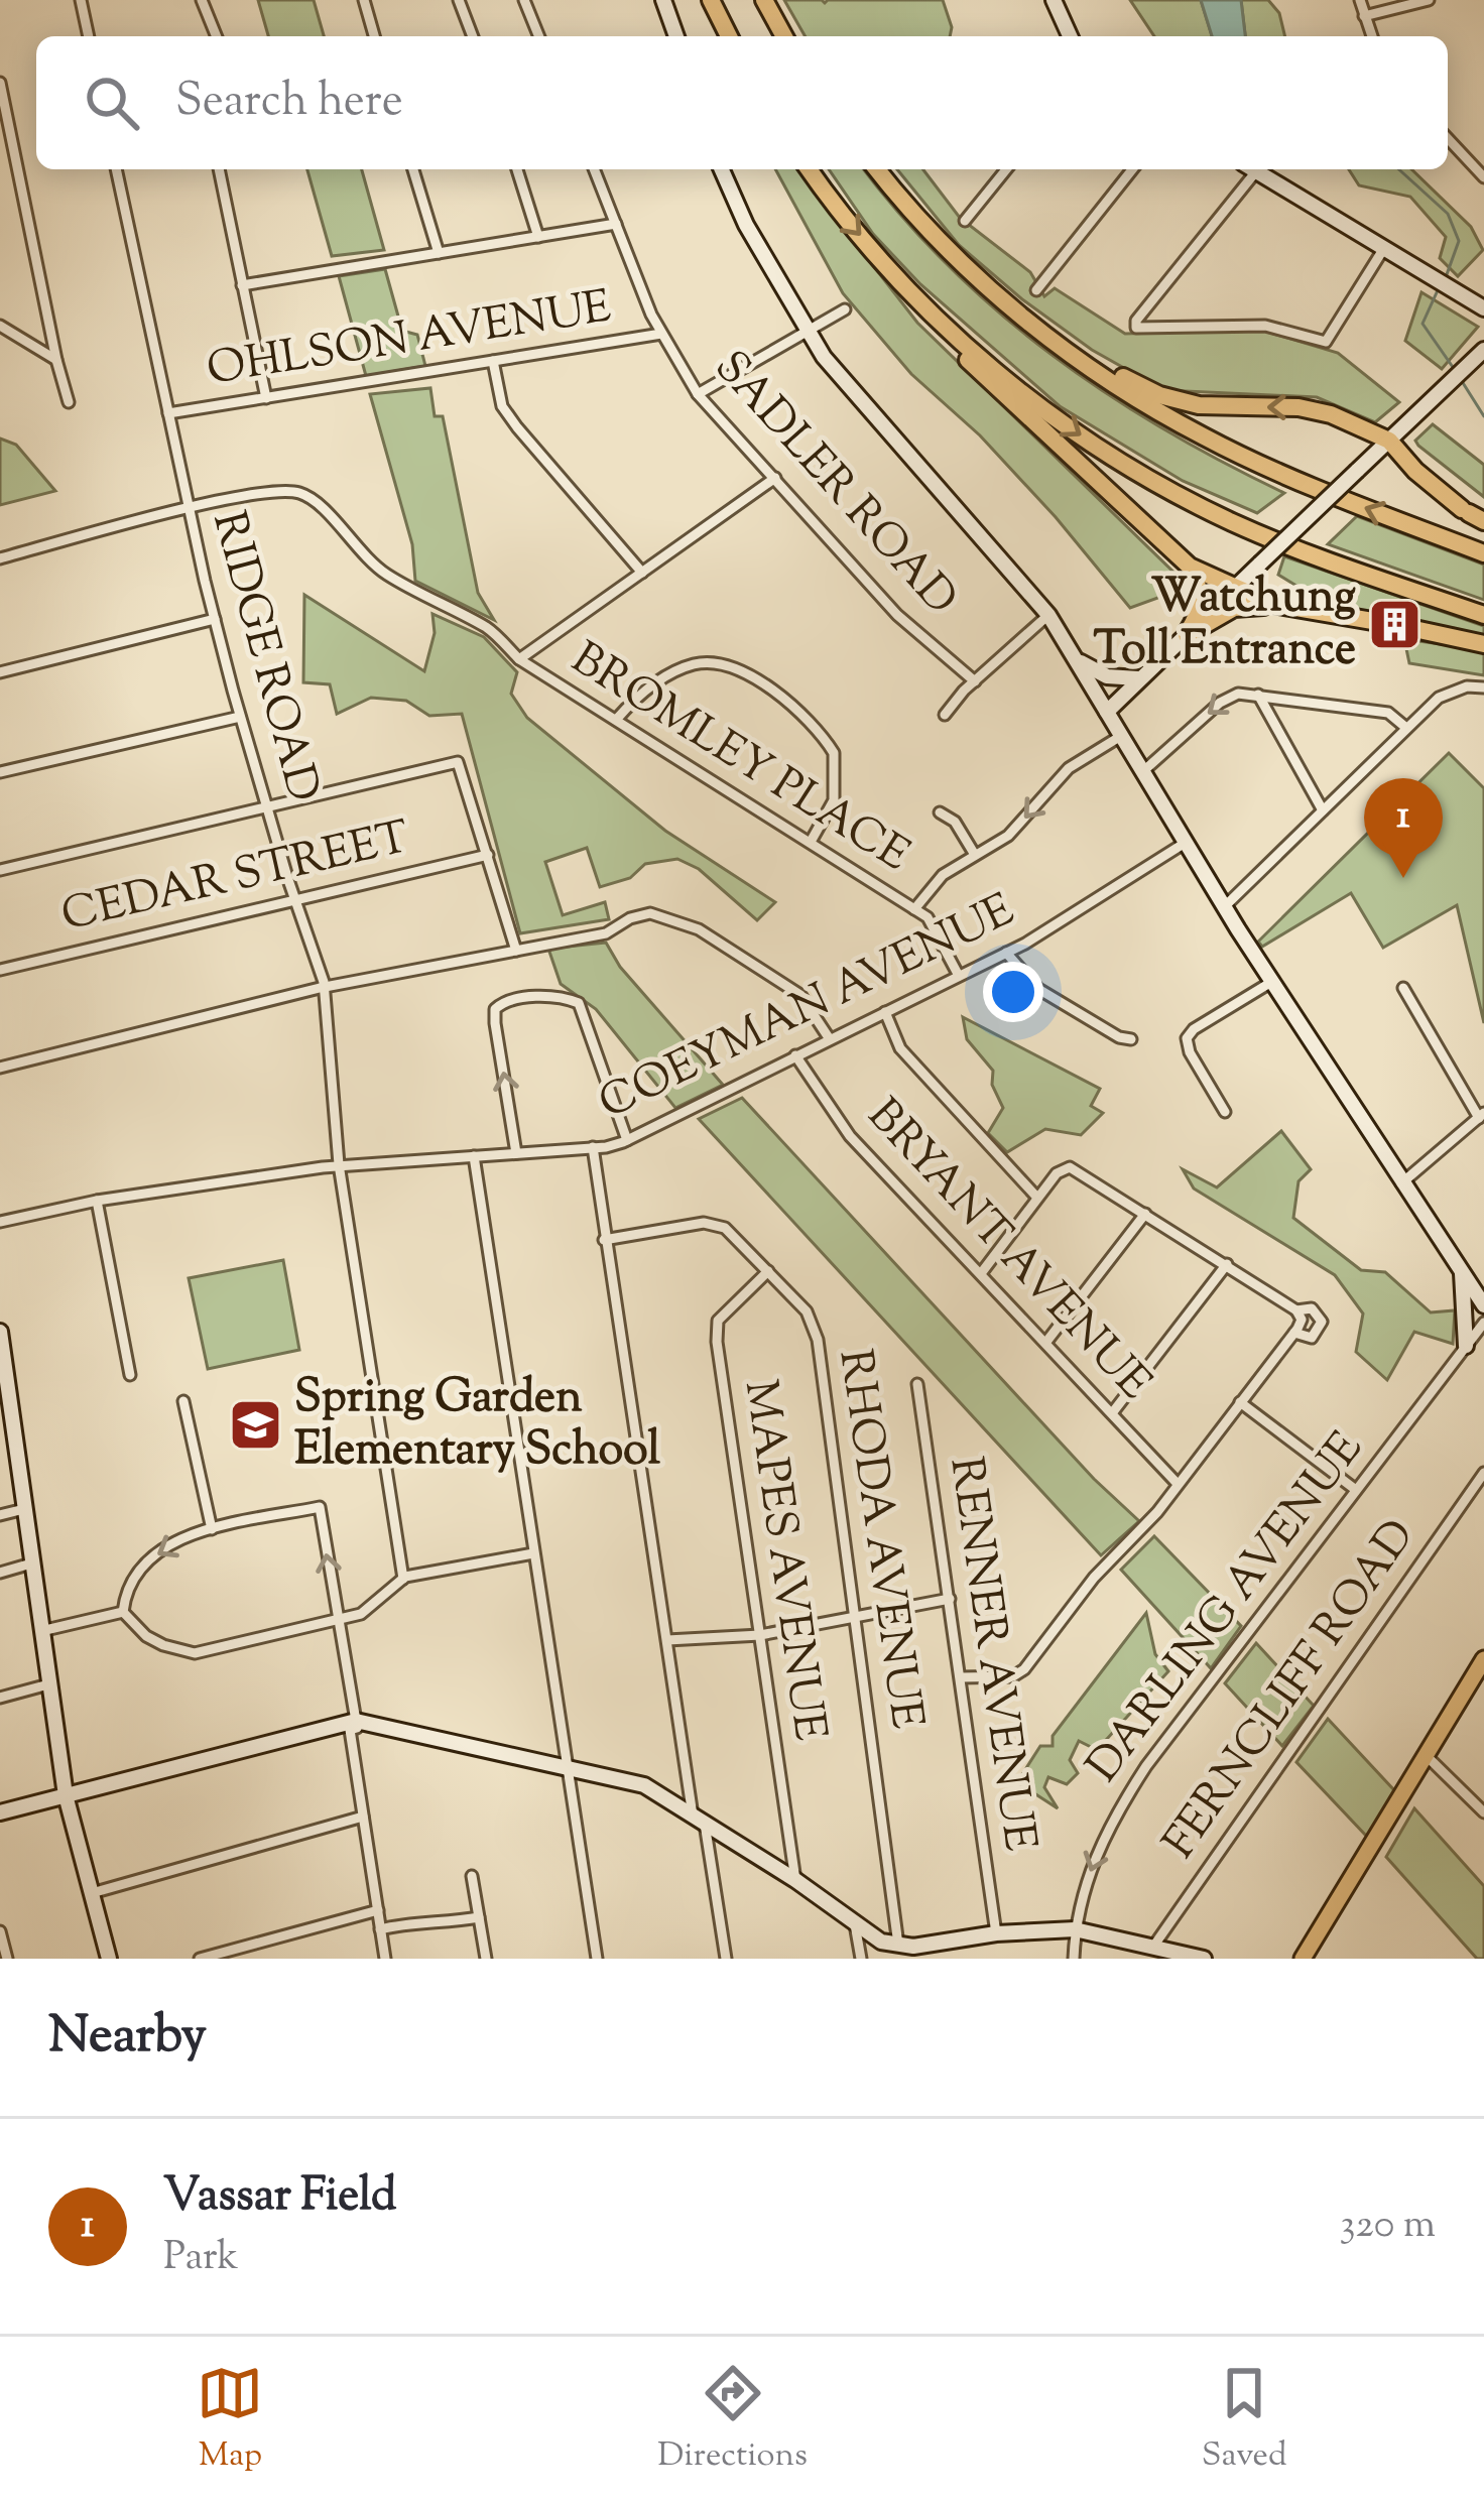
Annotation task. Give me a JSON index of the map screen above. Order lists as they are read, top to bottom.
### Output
{
  "streets": {
    "street": [
      "OHLSON AVENUE",
      "SADLER ROAD",
      "RIDGE ROAD",
      "BROMLEY PLACE",
      "CEDAR STREET",
      "COEYMAN AVENUE",
      "BRYANT AVENUE",
      "RHODA AVENUE",
      "MAPES AVENUE",
      "DARLING AVENUE",
      "RENNER AVENUE",
      "FERNCLIFF ROAD"
    ]
  },
  "crossings": [
    ["OHLSON AVENUE", "SADLER ROAD"],
    ["OHLSON AVENUE", "RIDGE ROAD"],
    ["RIDGE ROAD", "BROMLEY PLACE"],
    ["RIDGE ROAD", "CEDAR STREET"],
    ["RIDGE ROAD", "COEYMAN AVENUE"],
    ["BROMLEY PLACE", "COEYMAN AVENUE"],
    ["COEYMAN AVENUE", "BRYANT AVENUE"],
    ["RHODA AVENUE", "MAPES AVENUE"]
  ],
  "one_way": ["DARLING AVENUE"],
  "places": {
    "building": ["Watchung Toll Entrance"],
    "school or university": ["Spring Garden Elementary School"]
  },
  "page": {
    "search": "Search here",
    "pins": "1",
    "heading": "Nearby",
    "list": [
      {
        "mark": "1",
        "name": "Vassar Field",
        "note": "Park",
        "value": "320 m"
      }
    ],
    "nav": ["Map", "Directions", "Saved"]
  }
}
